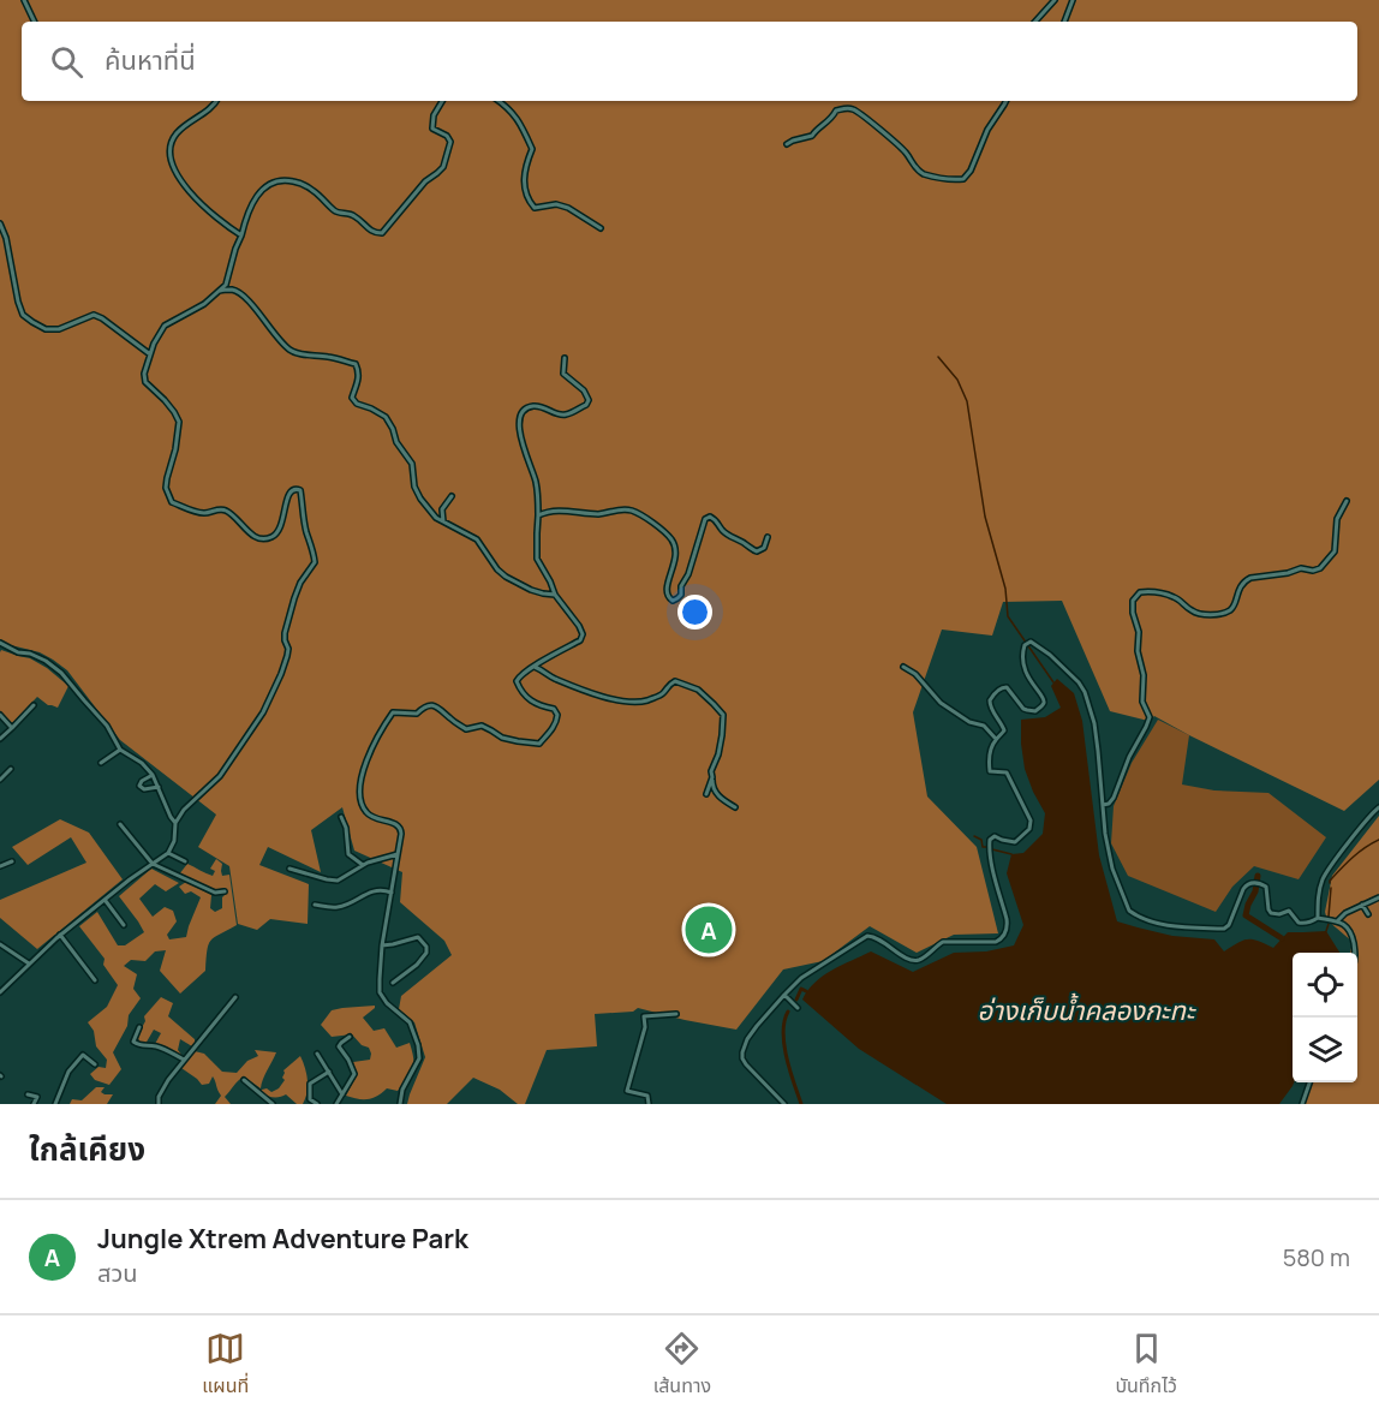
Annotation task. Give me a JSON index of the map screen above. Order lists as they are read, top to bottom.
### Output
{
  "water": ["อ่างเก็บน้ำคลองกะทะ"],
  "page": {
    "search": "ค้นหาที่นี่",
    "pins": "A",
    "heading": "ใกล้เคียง",
    "list": [
      {
        "mark": "A",
        "name": "Jungle Xtrem Adventure Park",
        "note": "สวน",
        "value": "580 m"
      }
    ],
    "nav": ["แผนที่", "เส้นทาง", "บันทึกไว้"]
  }
}
